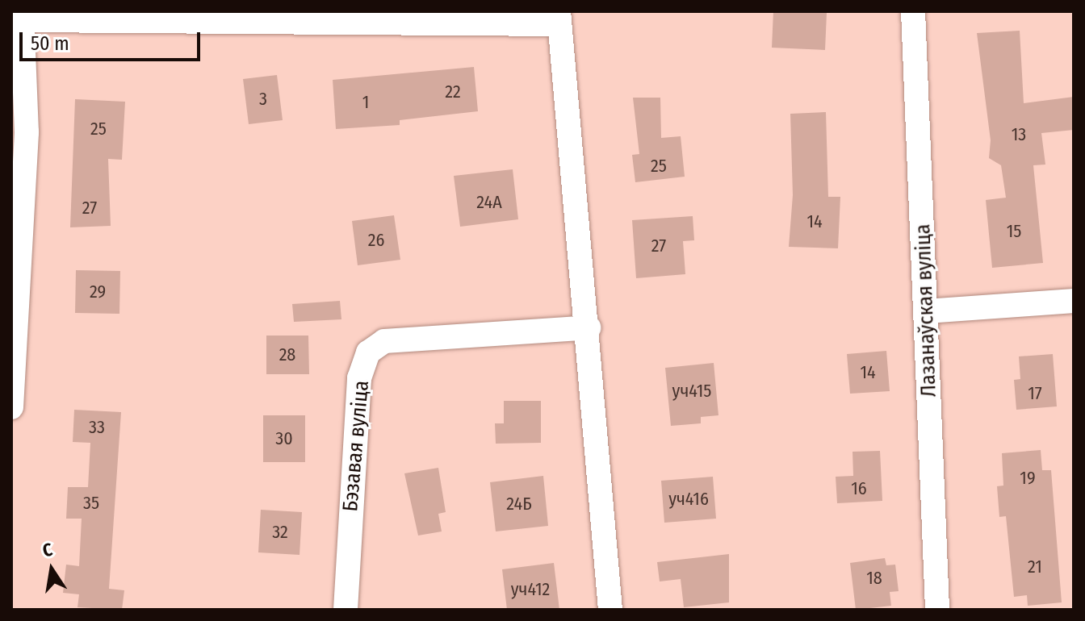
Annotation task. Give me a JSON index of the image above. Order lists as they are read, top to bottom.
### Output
{
  "streets": {
    "street": ["Лазанаўская вуліца", "Бэзавая вуліца"]
  },
  "house_numbers": [
    "22",
    "3",
    "1",
    "25",
    "13",
    "25",
    "24А",
    "27",
    "14",
    "15",
    "26",
    "27",
    "29",
    "28",
    "14",
    "уч415",
    "17",
    "33",
    "30",
    "19",
    "16",
    "уч416",
    "35",
    "24Б",
    "32",
    "21",
    "18",
    "уч412"
  ],
  "scale_bar": "50 m",
  "north": "top"
}
